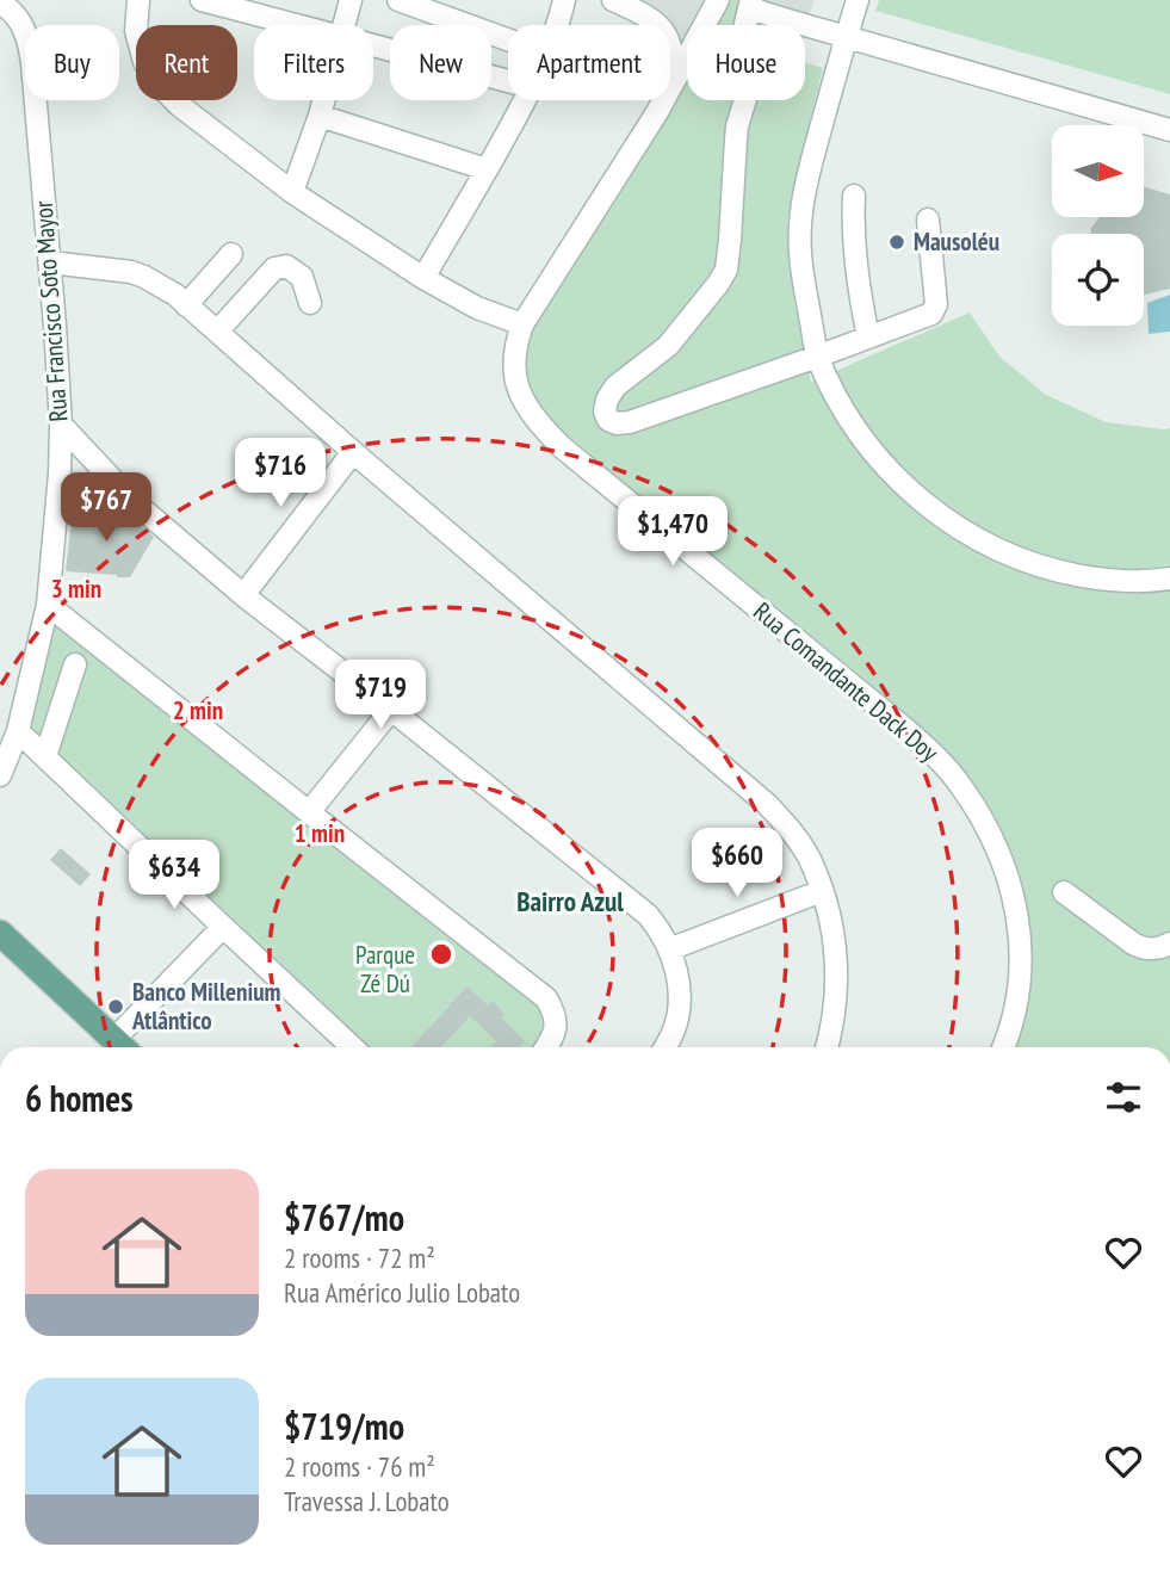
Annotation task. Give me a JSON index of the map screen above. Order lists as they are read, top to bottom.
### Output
{
  "streets": {
    "street": ["Rua Francisco Soto Mayor", "Rua Comandante Dack Doy"]
  },
  "districts": ["Bairro Azul"],
  "parks": ["Parque Zé Dú"],
  "places": ["Mausoléu", "Banco Millenium Atlântico"],
  "north": "right",
  "page": {
    "chip": [
      "Buy",
      "Rent",
      "Filters",
      "New",
      "Apartment",
      "House"
    ],
    "price": [
      "$716",
      "$767",
      "$1,470",
      "$719",
      "$660",
      "$634"
    ],
    "heading": "6 homes",
    "list": [
      {
        "name": "$767/mo",
        "note": "2 rooms · 72 m² · Rua Américo Julio Lobato"
      },
      {
        "name": "$719/mo",
        "note": "2 rooms · 76 m² · Travessa J. Lobato"
      }
    ]
  },
  "rings": ["3 min", "2 min", "1 min"]
}
